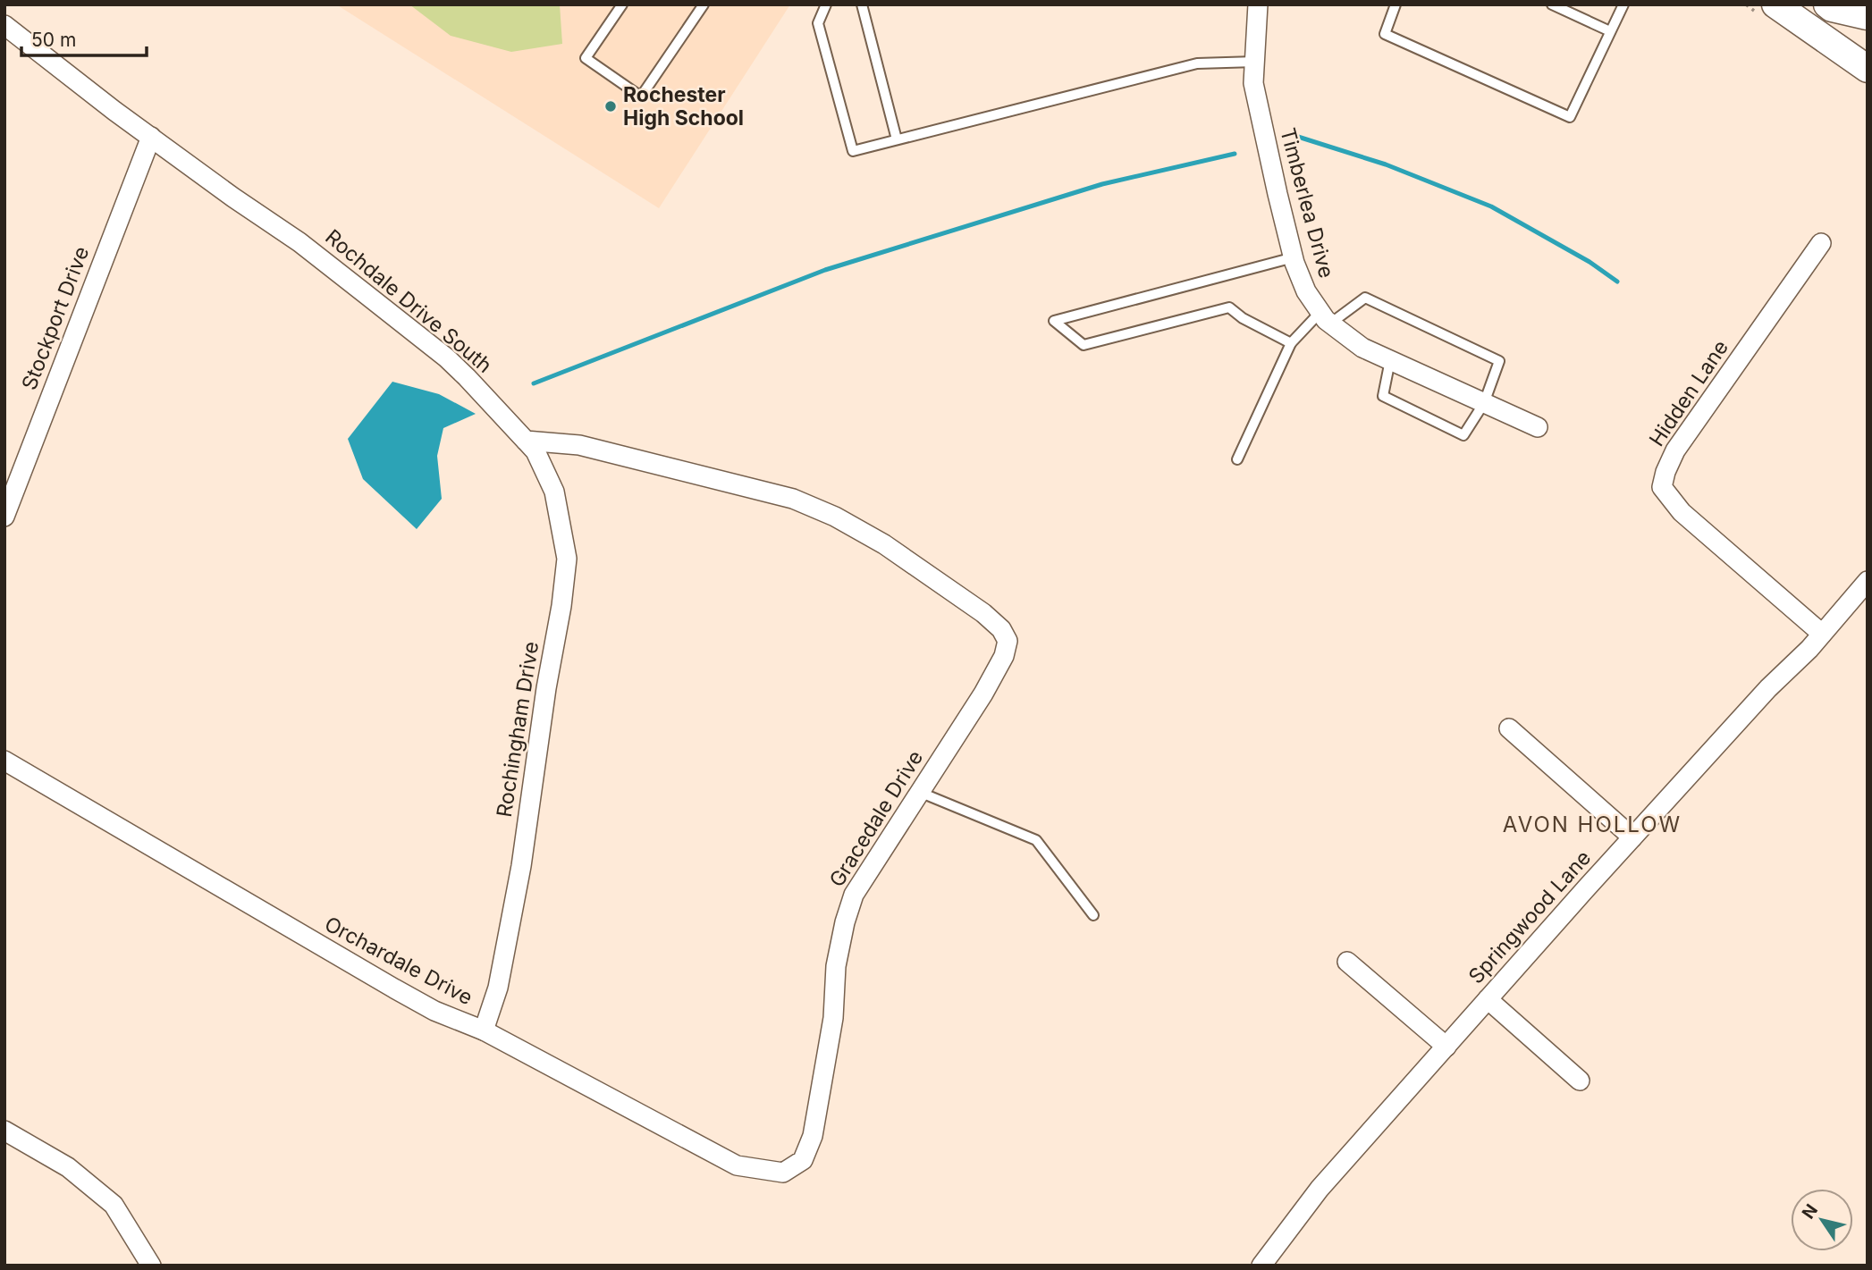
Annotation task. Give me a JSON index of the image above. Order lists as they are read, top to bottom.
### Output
{
  "streets": {
    "street": [
      "Timberlea Drive",
      "Rochdale Drive South",
      "Stockport Drive",
      "Hidden Lane",
      "Rochingham Drive",
      "Gracedale Drive",
      "Springwood Lane",
      "Orchardale Drive"
    ]
  },
  "crossings": [
    ["Rochdale Drive South", "Stockport Drive"],
    ["Rochdale Drive South", "Rochingham Drive"],
    ["Rochdale Drive South", "Gracedale Drive"],
    ["Hidden Lane", "Springwood Lane"],
    ["Rochingham Drive", "Gracedale Drive"],
    ["Rochingham Drive", "Orchardale Drive"],
    ["Gracedale Drive", "Orchardale Drive"]
  ],
  "districts": ["AVON HOLLOW"],
  "places": ["Rochester High School"],
  "scale_bar": "50 m",
  "north": "top left"
}
